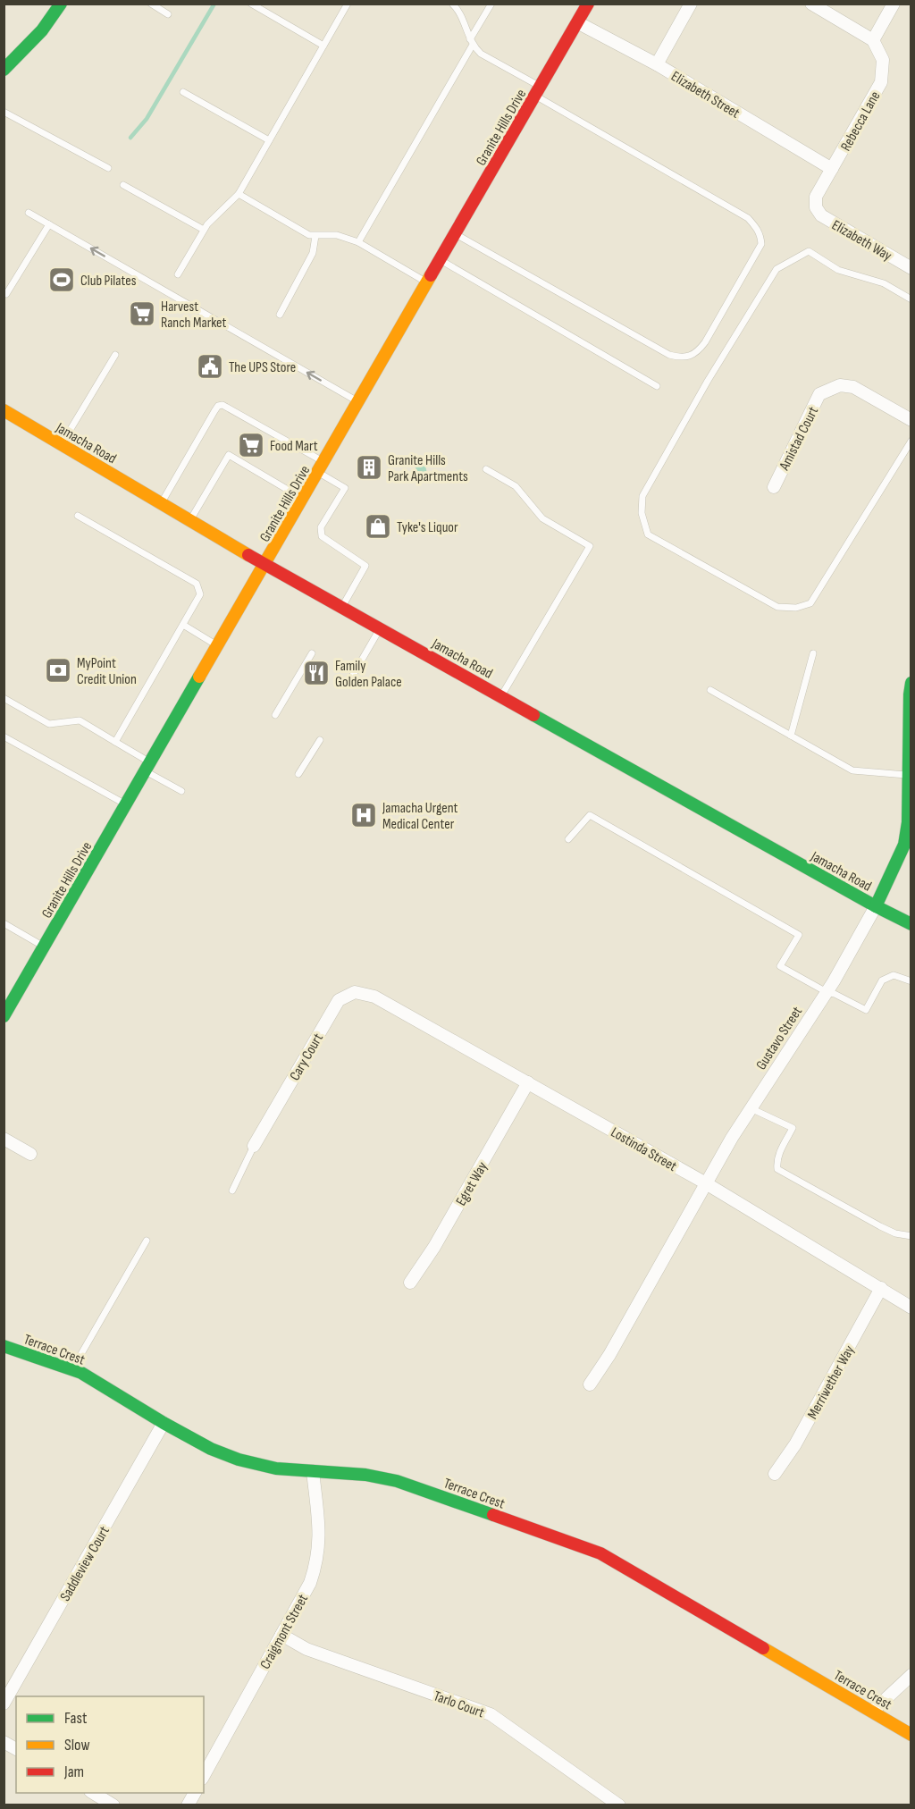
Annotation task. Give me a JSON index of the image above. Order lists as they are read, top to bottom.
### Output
{
  "streets": {
    "street": [
      "Elizabeth Street",
      "Rebecca Lane",
      "Granite Hills Drive",
      "Elizabeth Way",
      "Amistad Court",
      "Jamacha Road",
      "Gustavo Street",
      "Cary Court",
      "Lostinda Street",
      "Egret Way",
      "Terrace Crest",
      "Merriwether Way",
      "Saddleview Court",
      "Craigmont Street",
      "Tarlo Court"
    ]
  },
  "crossings": [
    ["Elizabeth Street", "Rebecca Lane"],
    ["Elizabeth Street", "Granite Hills Drive"],
    ["Rebecca Lane", "Elizabeth Way"],
    ["Granite Hills Drive", "Jamacha Road"],
    ["Jamacha Road", "Gustavo Street"],
    ["Gustavo Street", "Lostinda Street"],
    ["Cary Court", "Lostinda Street"],
    ["Lostinda Street", "Egret Way"],
    ["Lostinda Street", "Merriwether Way"],
    ["Terrace Crest", "Saddleview Court"],
    ["Terrace Crest", "Craigmont Street"],
    ["Craigmont Street", "Tarlo Court"]
  ],
  "places": {
    "sports": ["Club Pilates"],
    "supermarket": ["Harvest Ranch Market", "Food Mart"],
    "public building": ["The UPS Store"],
    "building": ["Granite Hills Park Apartments"],
    "shop": ["Tyke's Liquor"],
    "bank": ["MyPoint Credit Union"],
    "restaurant": ["Family Golden Palace"],
    "hospital": ["Jamacha Urgent Medical Center"]
  },
  "legend": ["Fast", "Slow", "Jam"]
}
